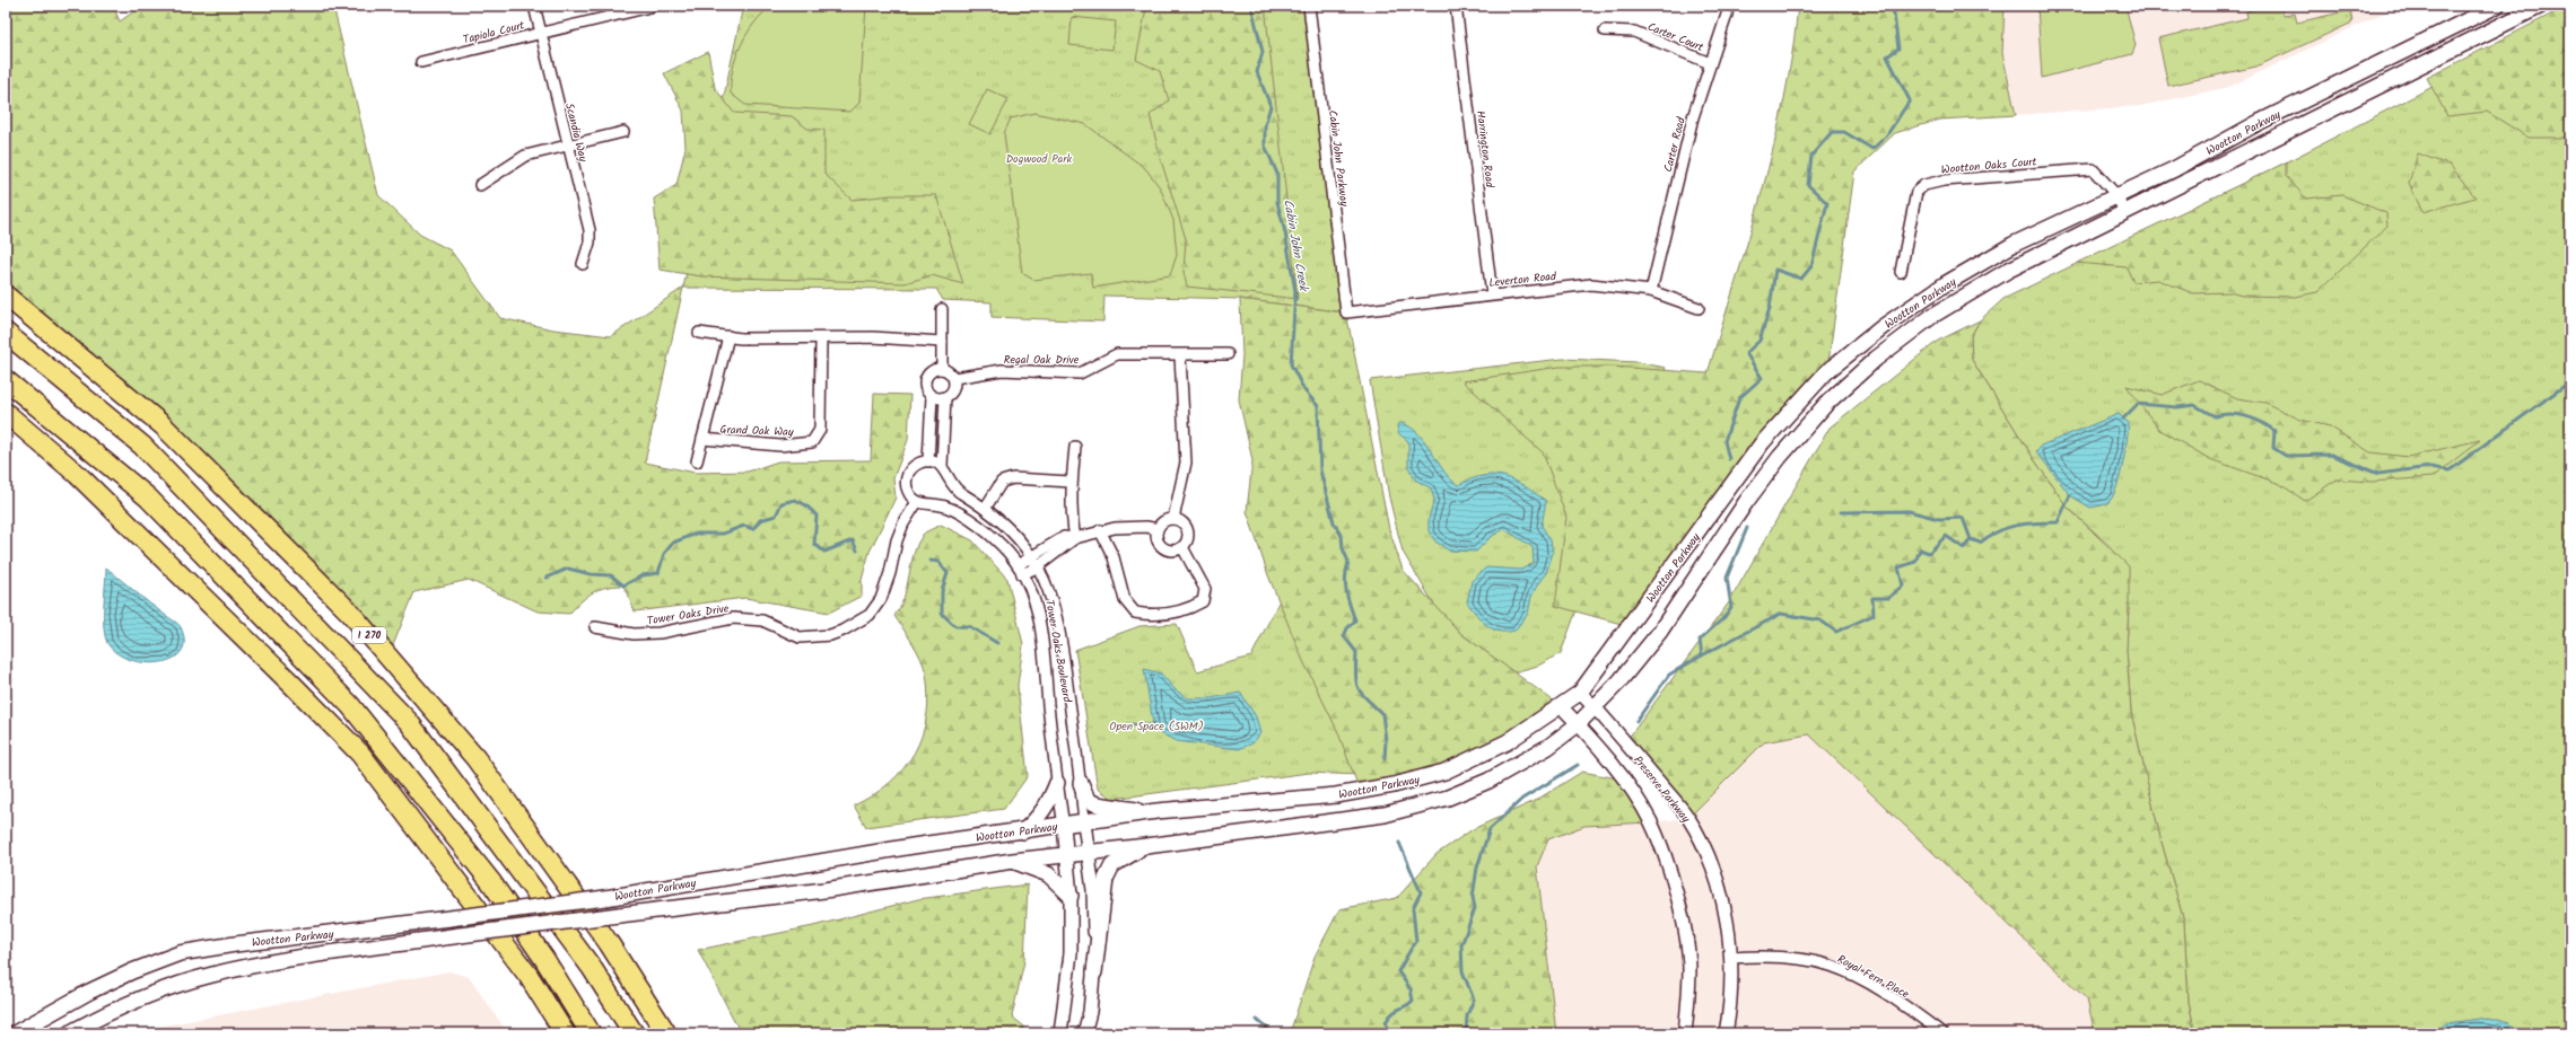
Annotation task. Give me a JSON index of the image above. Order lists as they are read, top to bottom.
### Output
{
  "streets": {
    "highway": ["I 270"],
    "main road": ["Wootton Parkway"],
    "street": [
      "Tapiola Court",
      "Carter Court",
      "Scandia Way",
      "Carter Road",
      "Harrington Road",
      "Cabin John Parkway",
      "Wootton Oaks Court",
      "Leverton Road",
      "Regal Oak Drive",
      "Grand Oak Way",
      "Tower Oaks Drive",
      "Tower Oaks Boulevard",
      "Preserve Parkway",
      "Royal Fern Place"
    ]
  },
  "crossings": [
    ["Tapiola Court", "Scandia Way"],
    ["Carter Court", "Carter Road"],
    ["Wootton Parkway", "Wootton Oaks Court"],
    ["Wootton Parkway", "Tower Oaks Boulevard"],
    ["Wootton Parkway", "Preserve Parkway"],
    ["Carter Road", "Leverton Road"],
    ["Harrington Road", "Leverton Road"],
    ["Cabin John Parkway", "Leverton Road"],
    ["Tower Oaks Drive", "Tower Oaks Boulevard"],
    ["Preserve Parkway", "Royal Fern Place"]
  ],
  "water": ["Cabin John Creek"],
  "parks": ["Dogwood Park", "Open Space (SWM)"]
}
